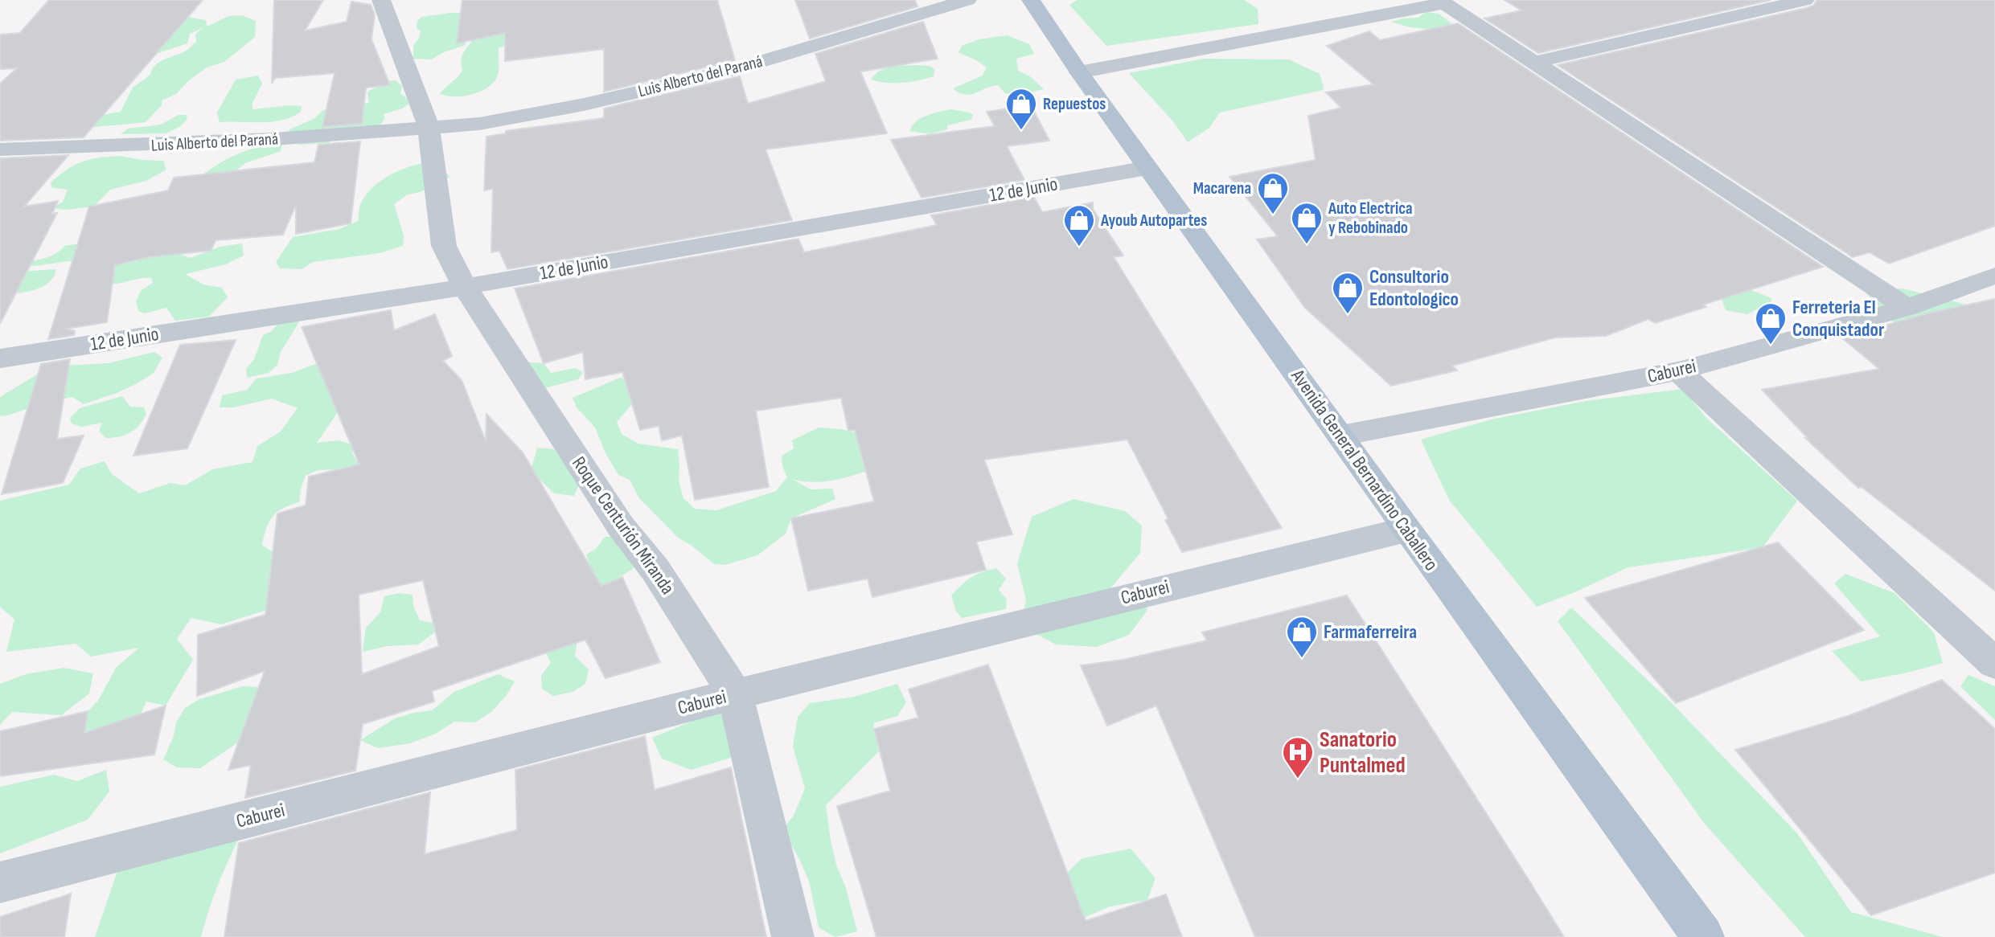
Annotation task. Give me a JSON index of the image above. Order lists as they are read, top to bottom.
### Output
{
  "streets": {
    "main road": ["Avenida General Bernardino Caballero"],
    "street": [
      "Luis Alberto del Paraná",
      "12 de Junio",
      "Caburei",
      "Roque Centurión Miranda"
    ]
  },
  "crossings": [
    ["Luis Alberto del Paraná", "Roque Centurión Miranda"],
    ["12 de Junio", "Avenida General Bernardino Caballero"],
    ["12 de Junio", "Roque Centurión Miranda"],
    ["Caburei", "Avenida General Bernardino Caballero"],
    ["Caburei", "Roque Centurión Miranda"]
  ],
  "places": {
    "shop": [
      "Repuestos",
      "Macarena",
      "Auto Electrica y Rebobinado",
      "Ayoub Autopartes",
      "Consultorio Edontologico",
      "Ferreteria El Conquistador",
      "Farmaferreira"
    ],
    "hospital": ["Sanatorio Puntalmed"]
  }
}
